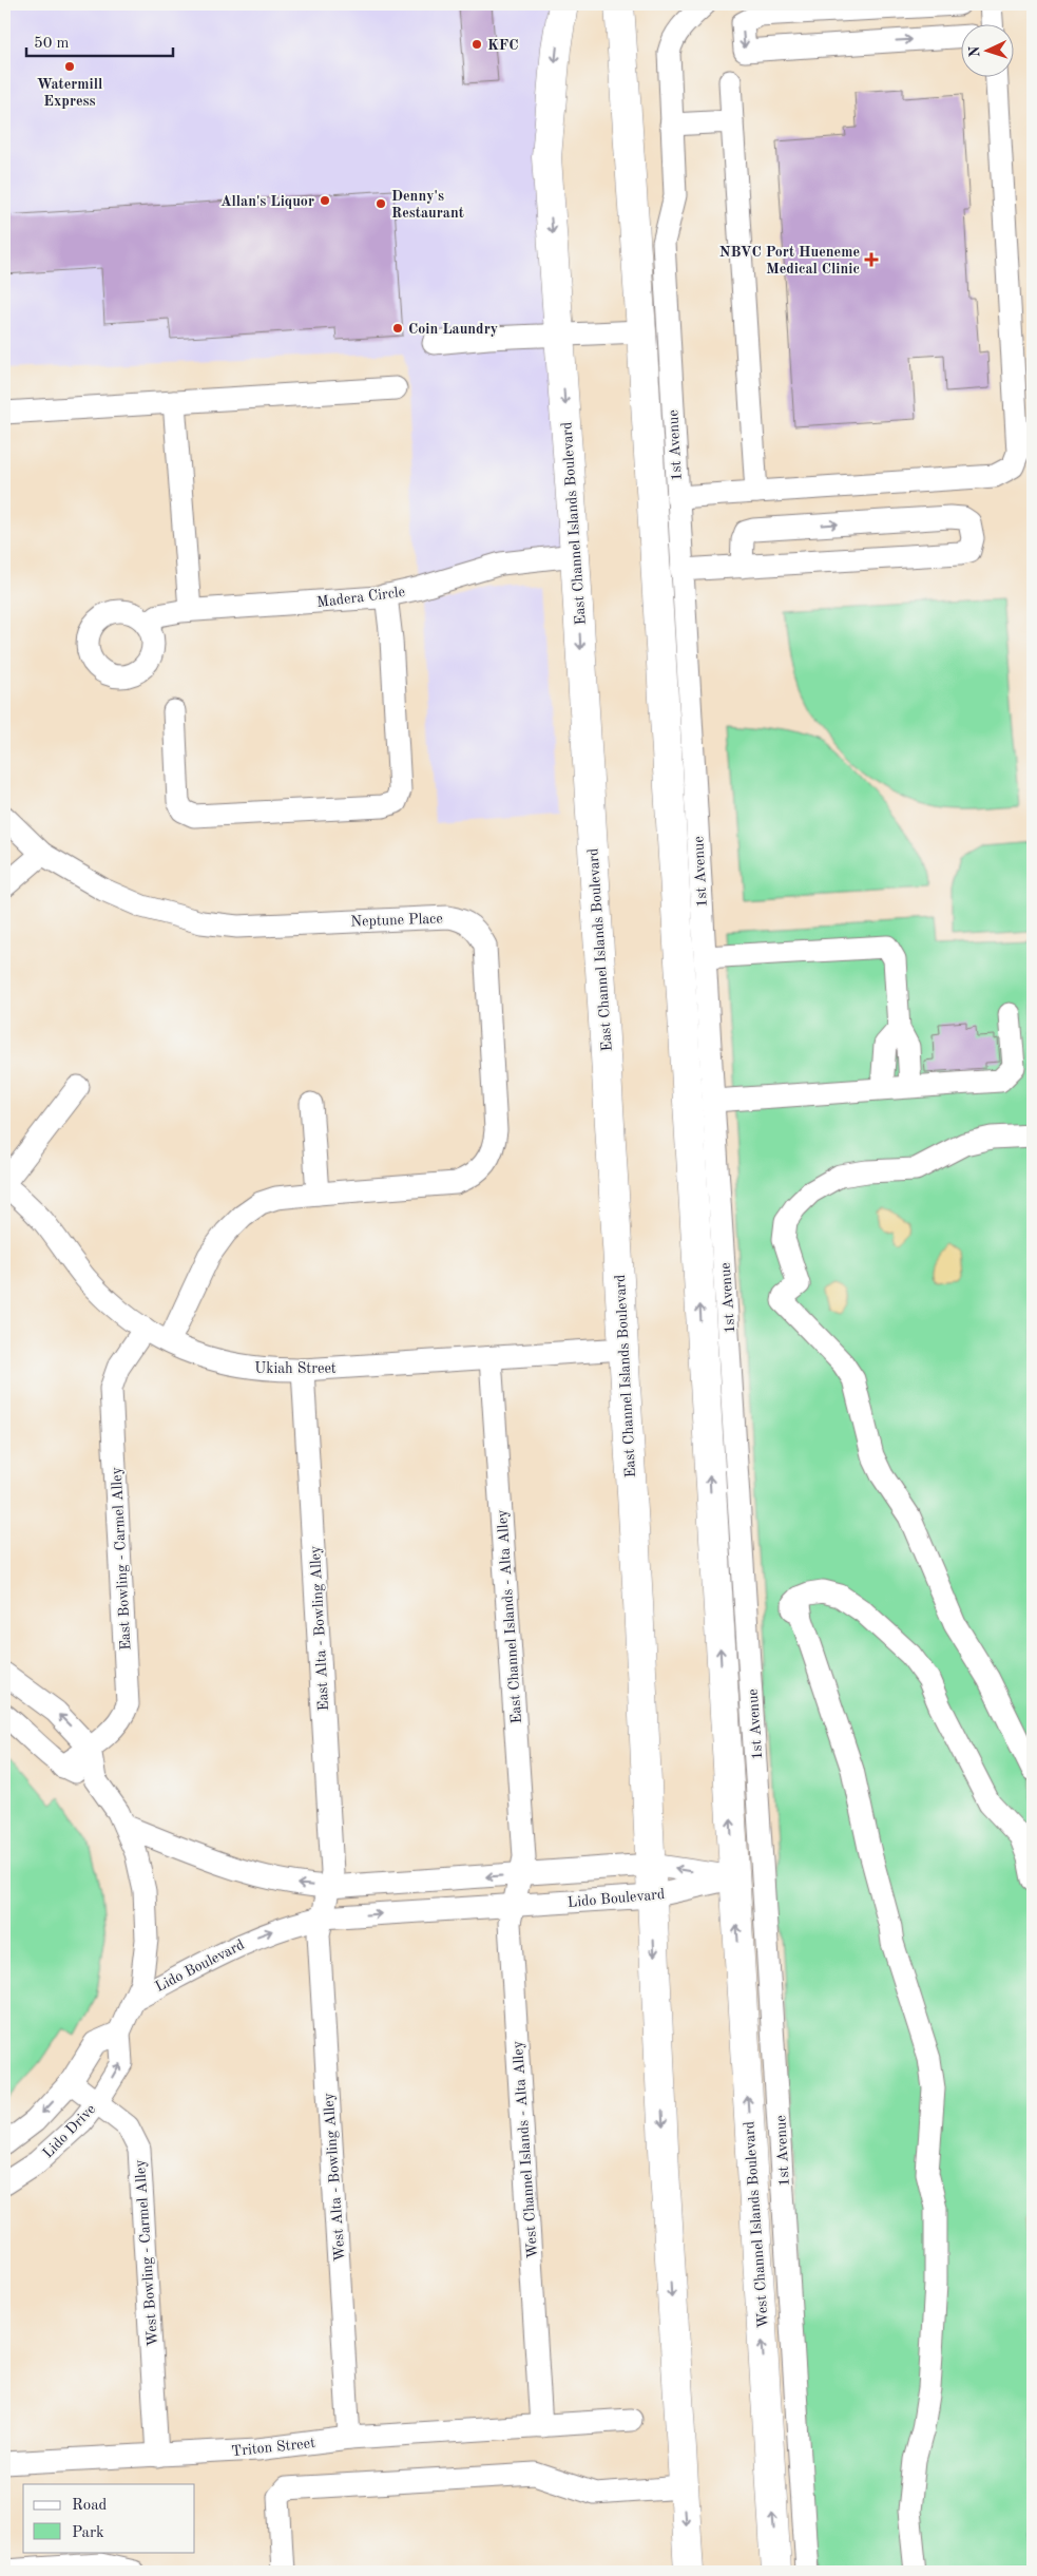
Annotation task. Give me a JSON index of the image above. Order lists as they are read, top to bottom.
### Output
{
  "streets": {
    "main road": ["East Channel Islands Boulevard", "West Channel Islands Boulevard"],
    "street": [
      "1st Avenue",
      "Madera Circle",
      "Neptune Place",
      "Ukiah Street",
      "East Bowling - Carmel Alley",
      "East Channel Islands - Alta Alley",
      "East Alta - Bowling Alley",
      "Lido Boulevard",
      "Lido Drive",
      "West Channel Islands - Alta Alley",
      "West Alta - Bowling Alley",
      "West Bowling - Carmel Alley",
      "Triton Street"
    ]
  },
  "crossings": [
    ["East Channel Islands Boulevard", "Madera Circle"],
    ["East Channel Islands Boulevard", "Ukiah Street"],
    ["East Channel Islands Boulevard", "Lido Boulevard"],
    ["Neptune Place", "Ukiah Street"],
    ["Ukiah Street", "East Bowling - Carmel Alley"],
    ["Ukiah Street", "East Channel Islands - Alta Alley"],
    ["Ukiah Street", "East Alta - Bowling Alley"],
    ["East Bowling - Carmel Alley", "Lido Boulevard"],
    ["East Channel Islands - Alta Alley", "Lido Boulevard"],
    ["East Channel Islands - Alta Alley", "West Channel Islands - Alta Alley"],
    ["East Alta - Bowling Alley", "Lido Boulevard"],
    ["East Alta - Bowling Alley", "West Alta - Bowling Alley"],
    ["Lido Boulevard", "Lido Drive"],
    ["Lido Boulevard", "West Channel Islands - Alta Alley"],
    ["Lido Boulevard", "West Alta - Bowling Alley"],
    ["Lido Boulevard", "West Channel Islands Boulevard"],
    ["Lido Drive", "West Bowling - Carmel Alley"],
    ["West Channel Islands - Alta Alley", "Triton Street"],
    ["West Alta - Bowling Alley", "Triton Street"],
    ["West Bowling - Carmel Alley", "Triton Street"]
  ],
  "places": {
    "other": [
      "KFC",
      "Watermill Express",
      "Allan's Liquor",
      "Denny's Restaurant",
      "Coin Laundry"
    ],
    "health": ["NBVC Port Hueneme Medical Clinic"]
  },
  "legend": ["Road", "Park"],
  "scale_bar": "50 m",
  "north": "left"
}
